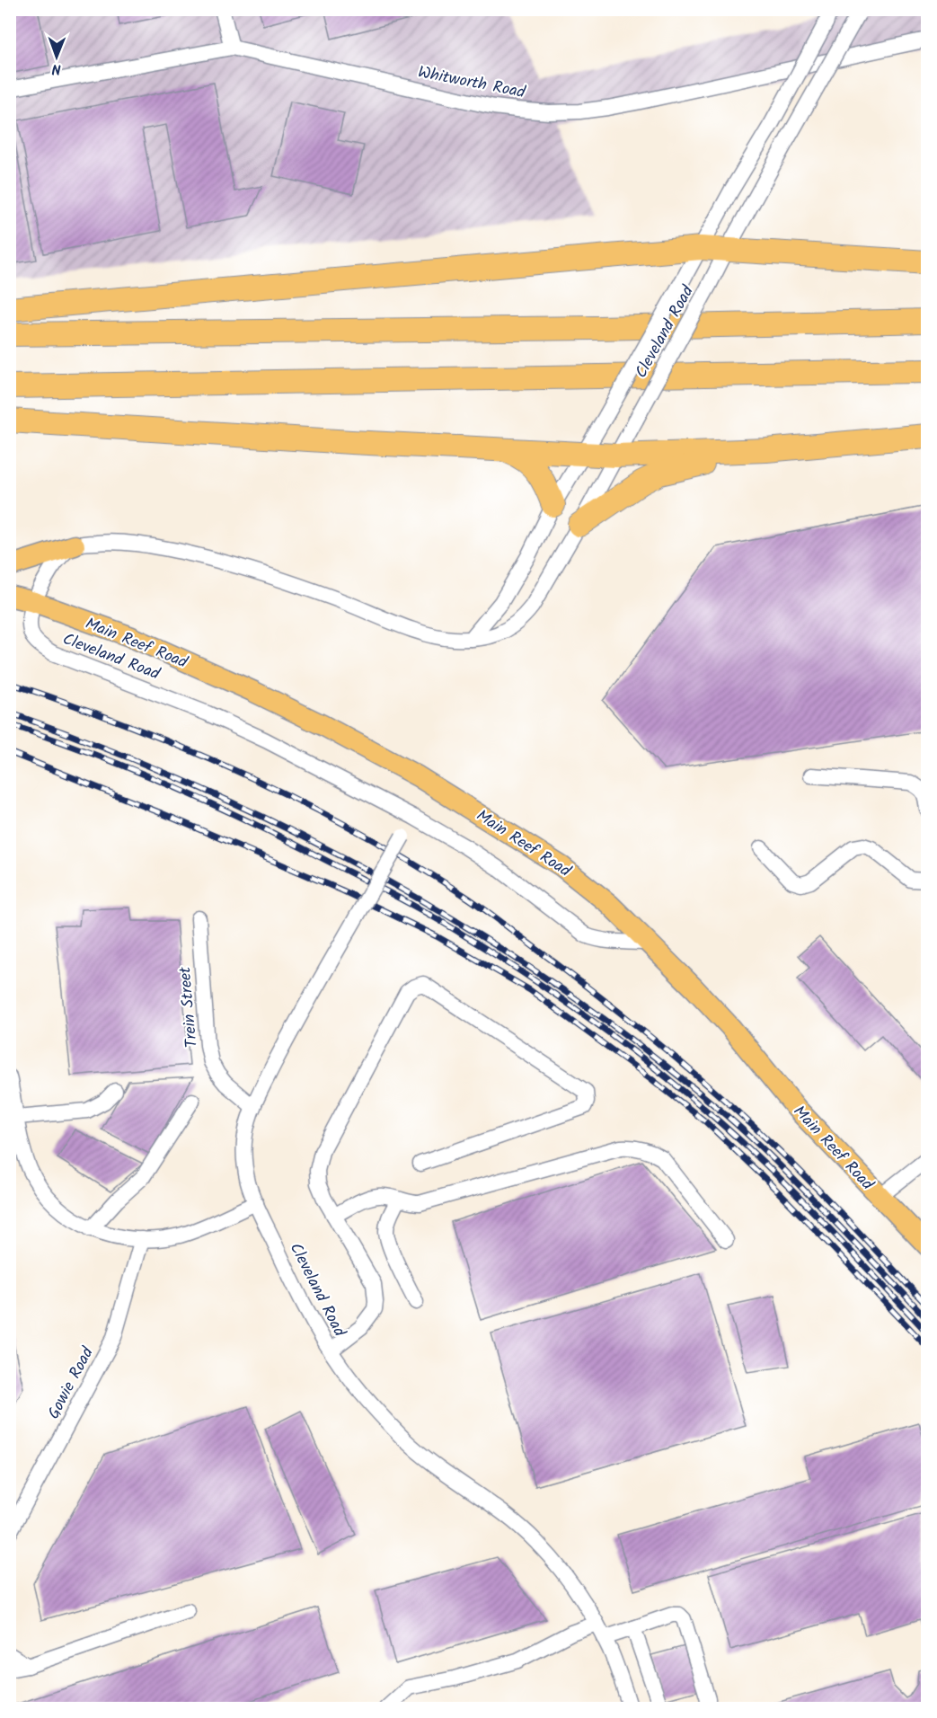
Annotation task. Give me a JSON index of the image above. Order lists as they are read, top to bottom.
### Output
{
  "streets": {
    "main road": ["Main Reef Road"],
    "street": [
      "Whitworth Road",
      "Cleveland Road",
      "Trein Street",
      "Gowie Road"
    ]
  },
  "crossings": [
    ["Cleveland Road", "Main Reef Road"],
    ["Cleveland Road", "Trein Street"]
  ],
  "north": "bottom"
}
